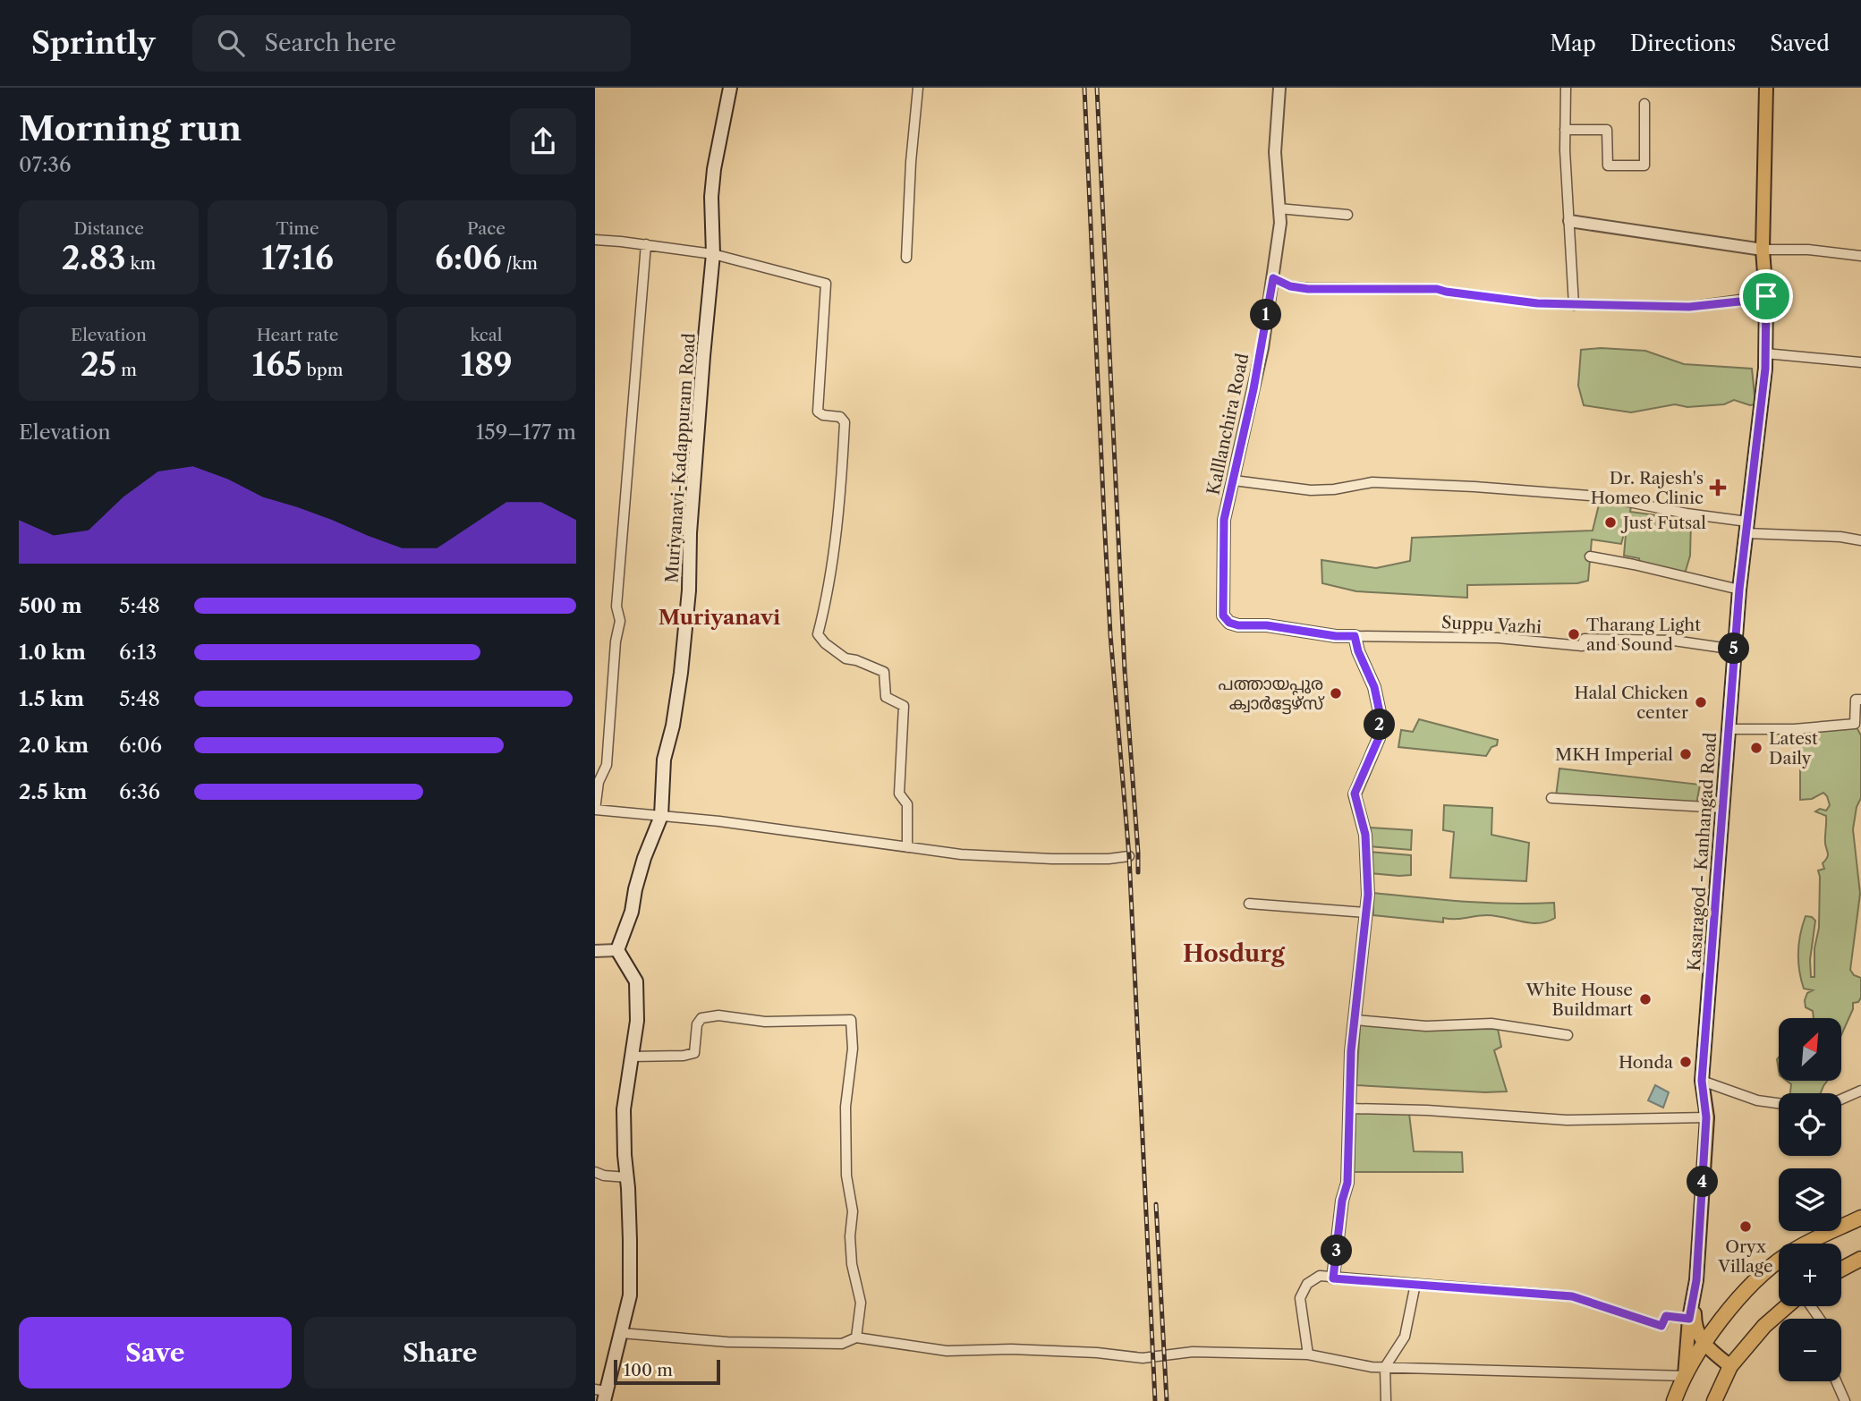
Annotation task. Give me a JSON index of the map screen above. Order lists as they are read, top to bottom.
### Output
{
  "streets": {
    "main road": ["Muriyanavi-Kadappuram Road", "Kasaragod - Kanhangad Road"],
    "street": ["Kalllanchira Road", "Suppu Vazhi"]
  },
  "crossings": [
    ["Kalllanchira Road", "Suppu Vazhi"],
    ["Suppu Vazhi", "Kasaragod - Kanhangad Road"]
  ],
  "districts": ["Muriyanavi", "Hosdurg"],
  "places": {
    "health": ["Dr. Rajesh's Homeo Clinic"],
    "other": [
      "Just Futsal",
      "Tharang Light and Sound",
      "പത്തായപ്പുര ക്വാർട്ടേഴ്സ്",
      "Halal Chicken center",
      "Latest Daily",
      "MKH Imperial",
      "White House Buildmart",
      "Honda",
      "Oryx Village"
    ]
  },
  "scale_bar": "100 m",
  "north": "top right",
  "page": {
    "header": "Sprintly",
    "search": "Search here",
    "nav": ["Map", "Directions", "Saved"],
    "heading": ["Morning run", "07:36"],
    "stats": [
      ["Distance", "2.83 km"],
      ["Time", "17:16"],
      ["Pace", "6:06 /km"],
      ["Elevation", "25 m"],
      ["Heart rate", "165 bpm"],
      ["kcal", "189"]
    ],
    "pins": [
      "1",
      "5",
      "2",
      "4",
      "3"
    ],
    "chart": ["Elevation", "159–177 m"],
    "list": [
      {
        "name": "500 m",
        "note": "5:48"
      },
      {
        "name": "1.0 km",
        "note": "6:13"
      },
      {
        "name": "1.5 km",
        "note": "5:48"
      },
      {
        "name": "2.0 km",
        "note": "6:06"
      },
      {
        "name": "2.5 km",
        "note": "6:36"
      }
    ],
    "map_buttons": ["+", "−"],
    "buttons": ["Save", "Share"],
    "scale": "100 m"
  }
}
